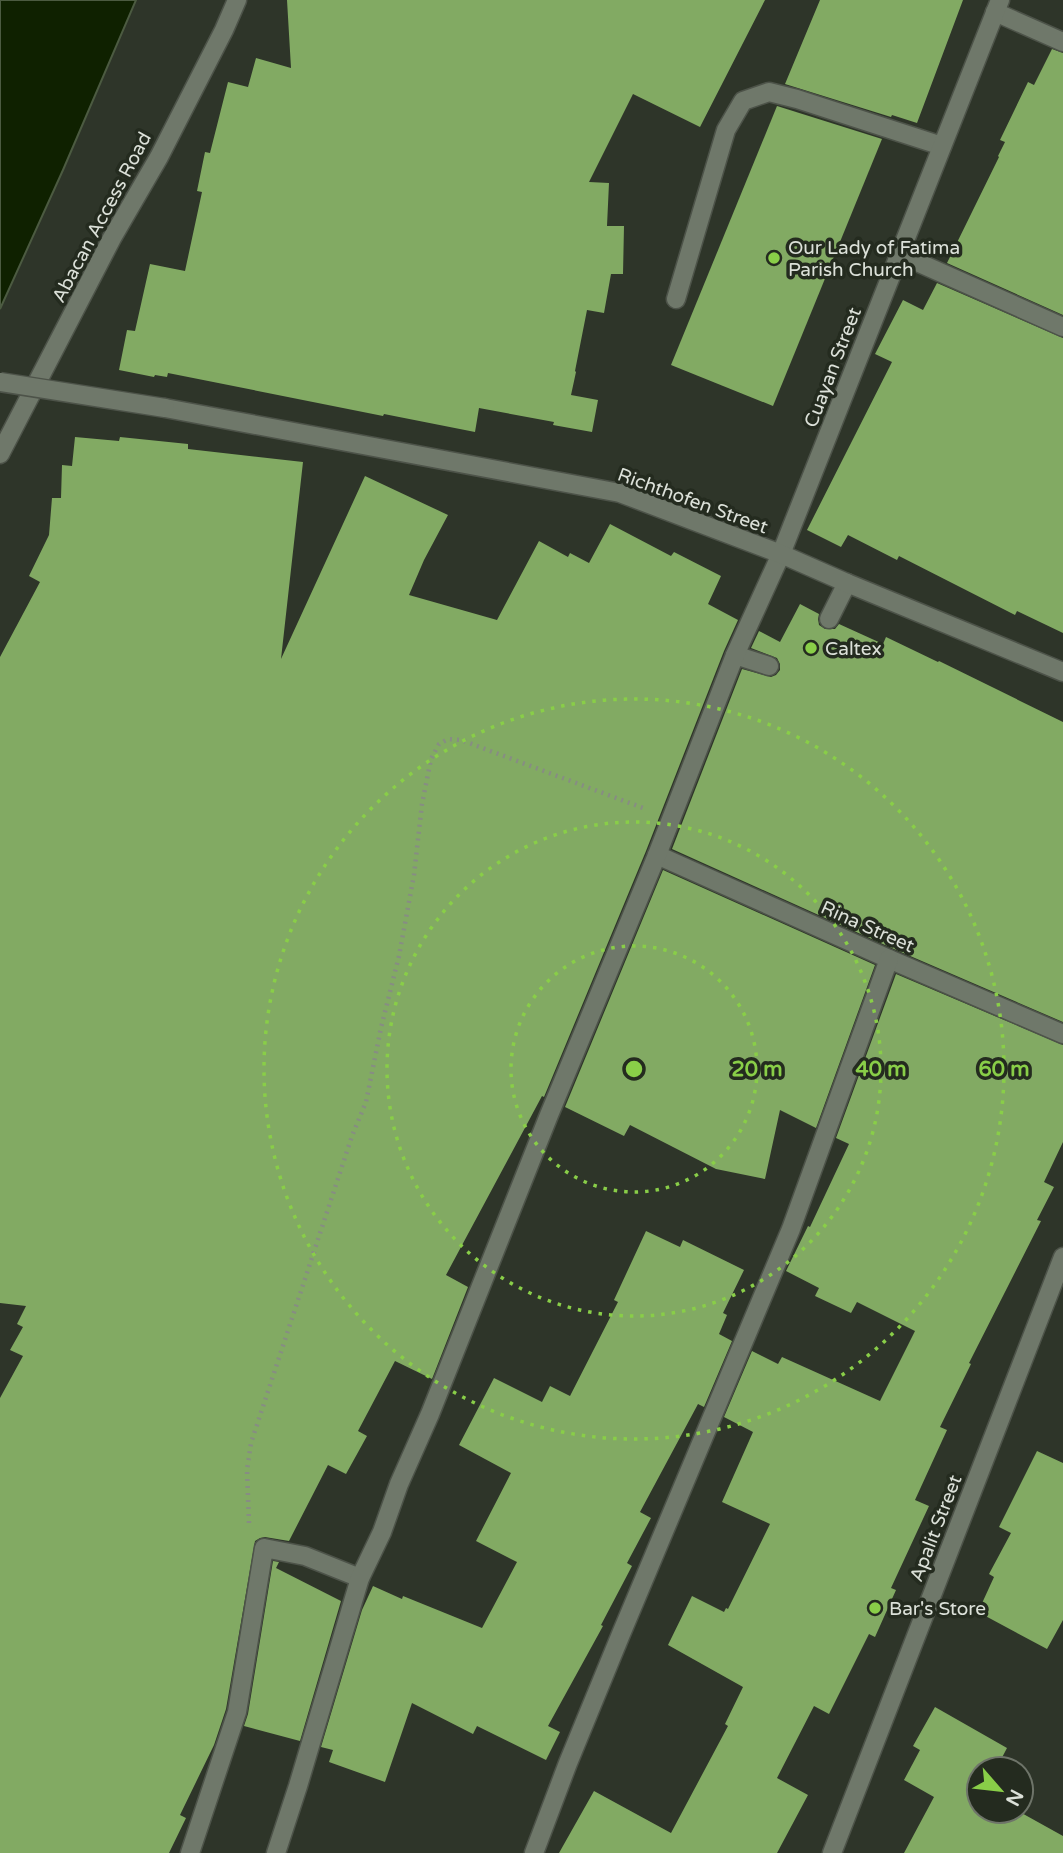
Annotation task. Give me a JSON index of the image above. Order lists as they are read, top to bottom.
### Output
{
  "streets": {
    "street": [
      "Abacan Access Road",
      "Cuayan Street",
      "Richthofen Street",
      "Rina Street",
      "Apalit Street"
    ]
  },
  "crossings": [
    ["Cuayan Street", "Richthofen Street"],
    ["Cuayan Street", "Rina Street"]
  ],
  "places": ["Our Lady of Fatima Parish Church", "Caltex", "Bar's Store"],
  "north": "bottom right",
  "rings": ["20 m", "40 m", "60 m"]
}
